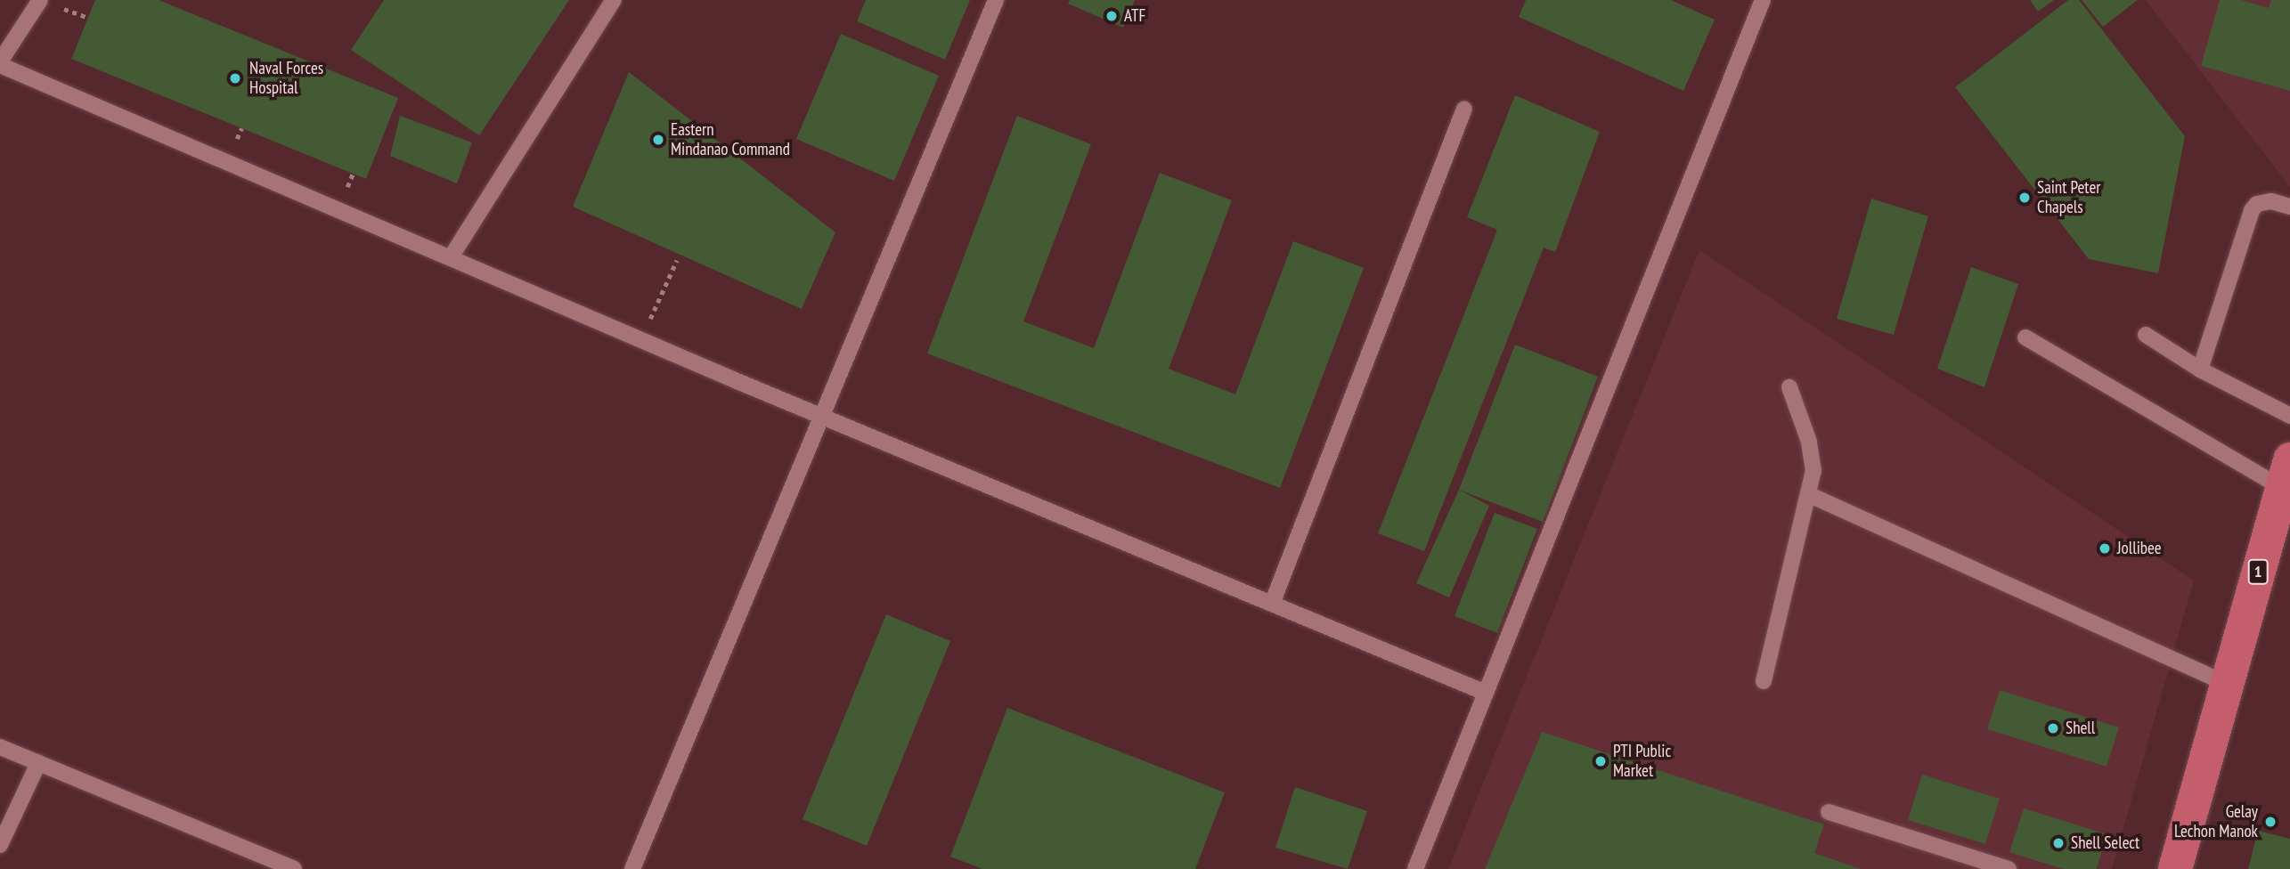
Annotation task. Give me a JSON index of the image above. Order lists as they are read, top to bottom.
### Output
{
  "streets": {
    "highway": ["1"]
  },
  "places": [
    "ATF",
    "Naval Forces Hospital",
    "Eastern Mindanao Command",
    "Saint Peter Chapels",
    "Jollibee",
    "Shell",
    "PTI Public Market",
    "Gelay Lechon Manok",
    "Shell Select"
  ]
}
